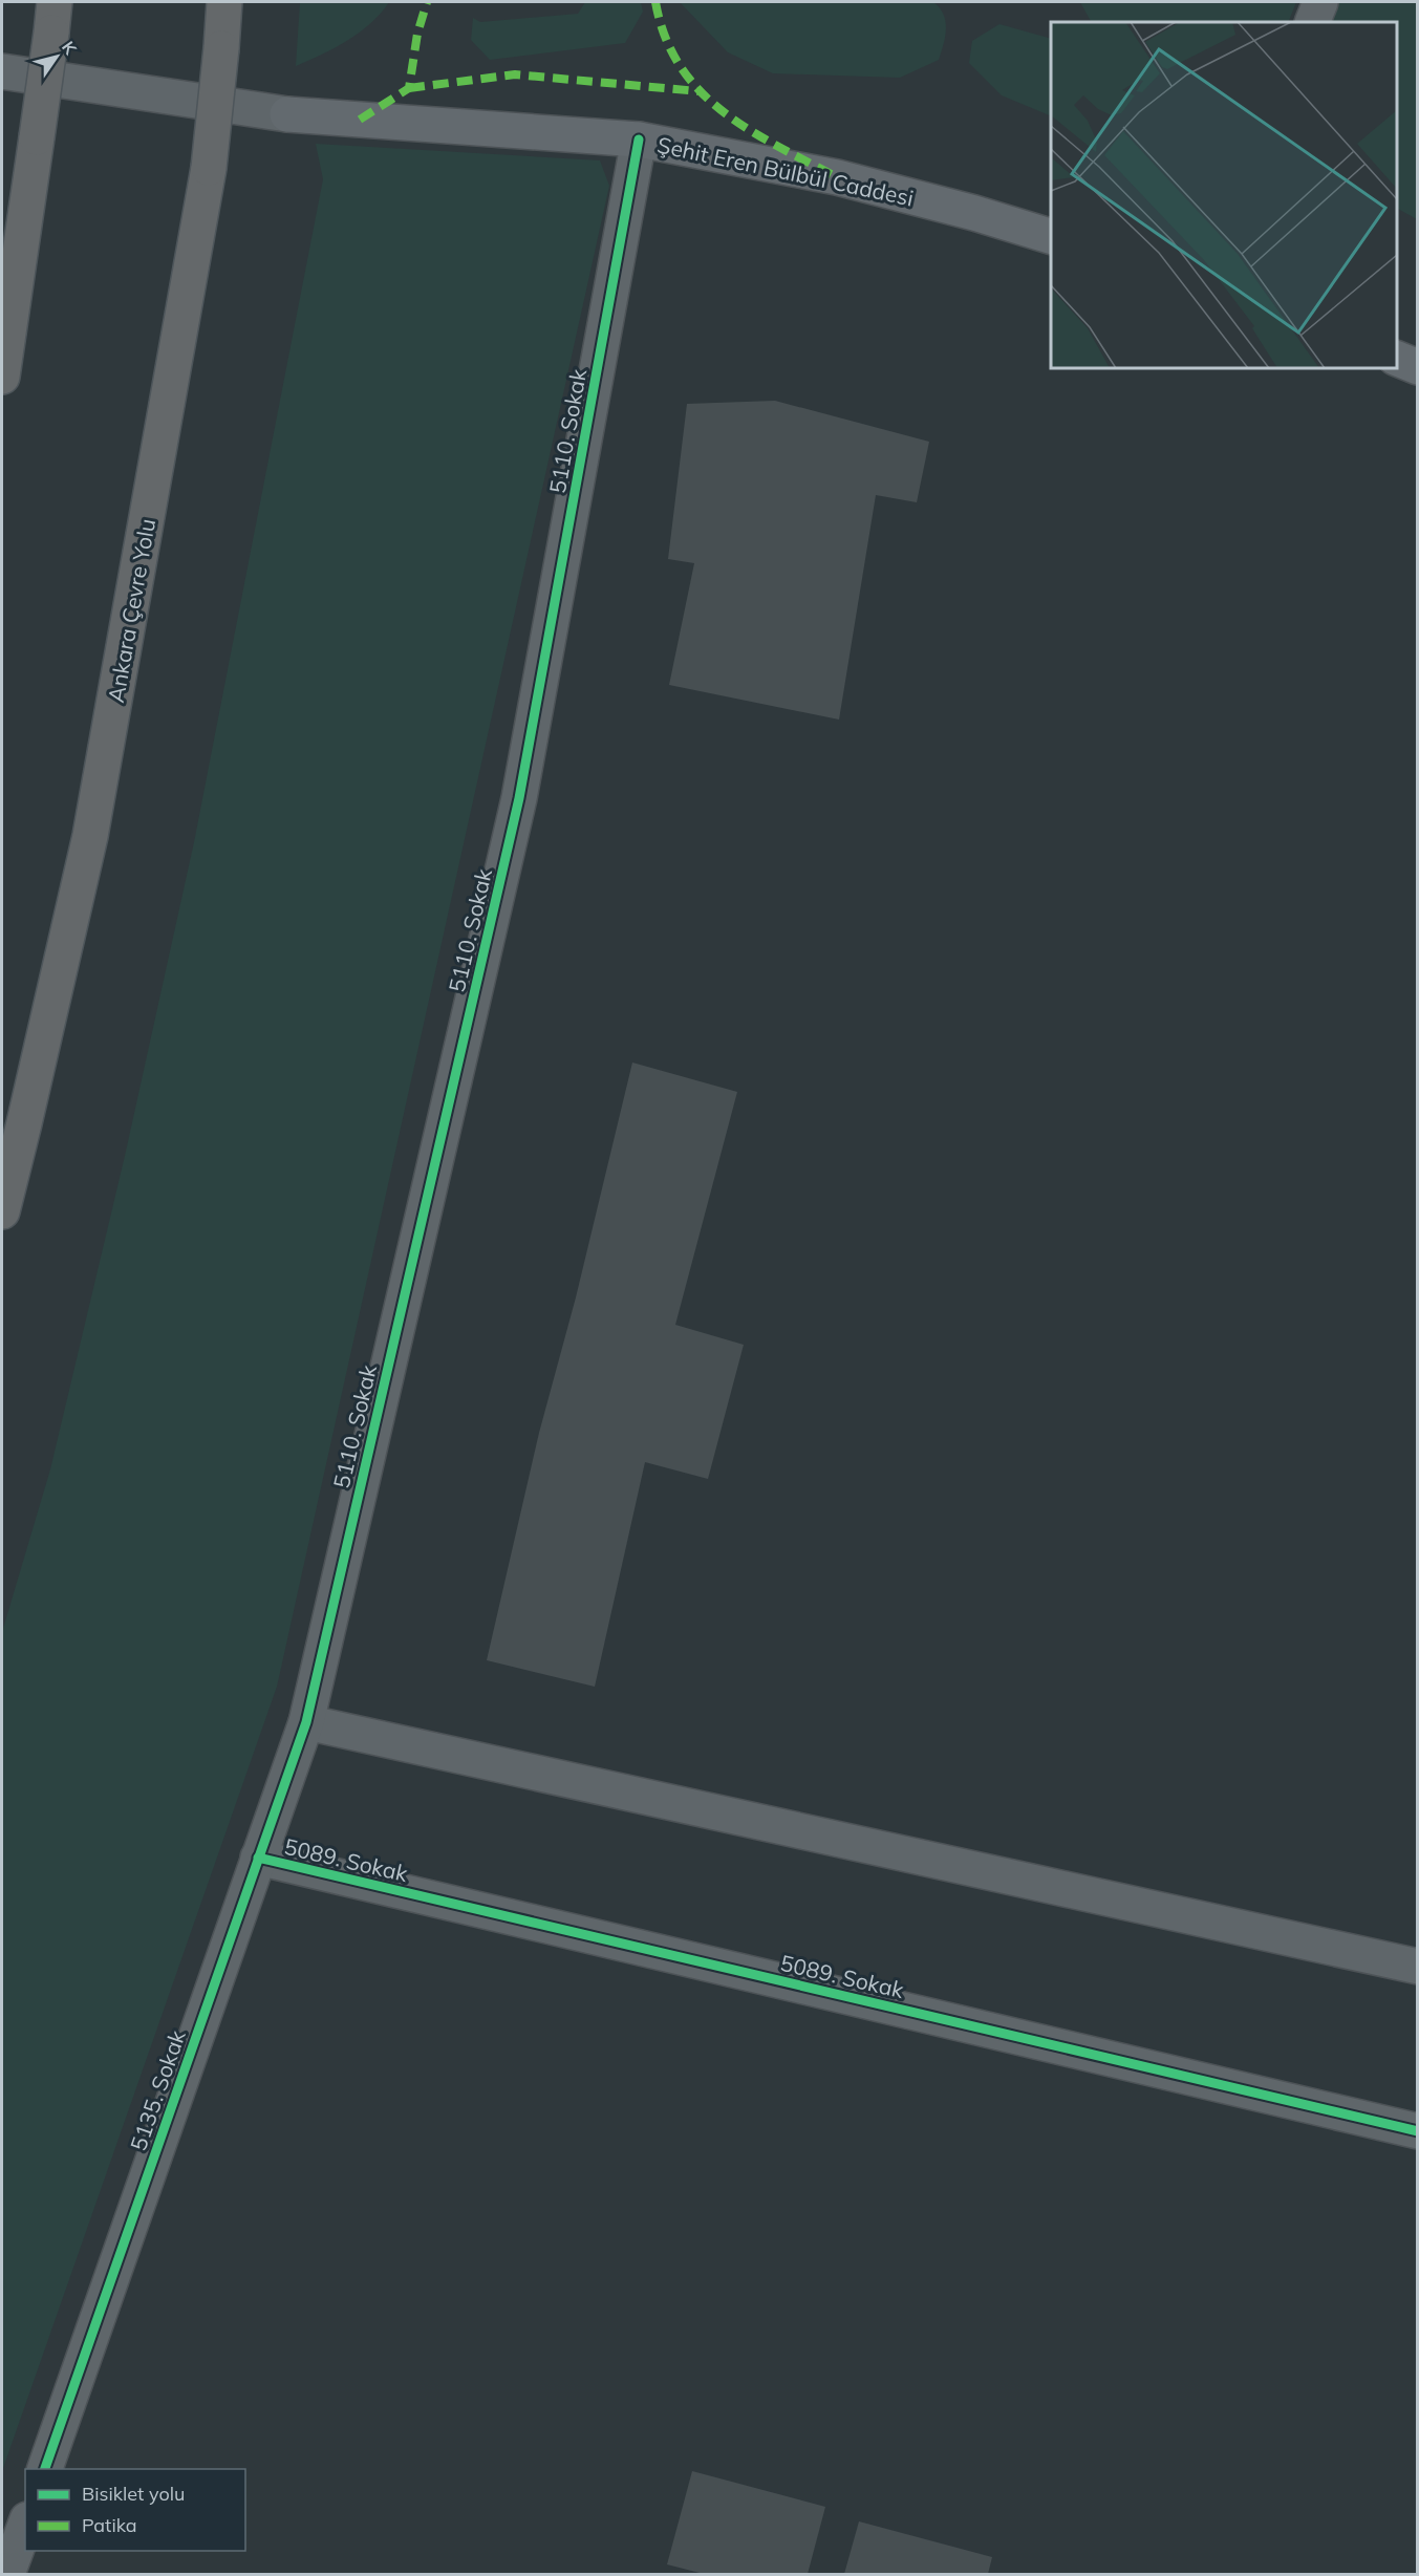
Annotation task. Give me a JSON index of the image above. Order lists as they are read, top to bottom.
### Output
{
  "streets": {
    "highway": ["Ankara Çevre Yolu"],
    "street": [
      "Şehit Eren Bülbül Caddesi",
      "5110. Sokak",
      "5089. Sokak",
      "5135. Sokak"
    ]
  },
  "crossings": [
    ["Şehit Eren Bülbül Caddesi", "5110. Sokak"],
    ["5110. Sokak", "5135. Sokak"],
    ["5089. Sokak", "5135. Sokak"]
  ],
  "legend": ["Bisiklet yolu", "Patika"],
  "north": "top right"
}
